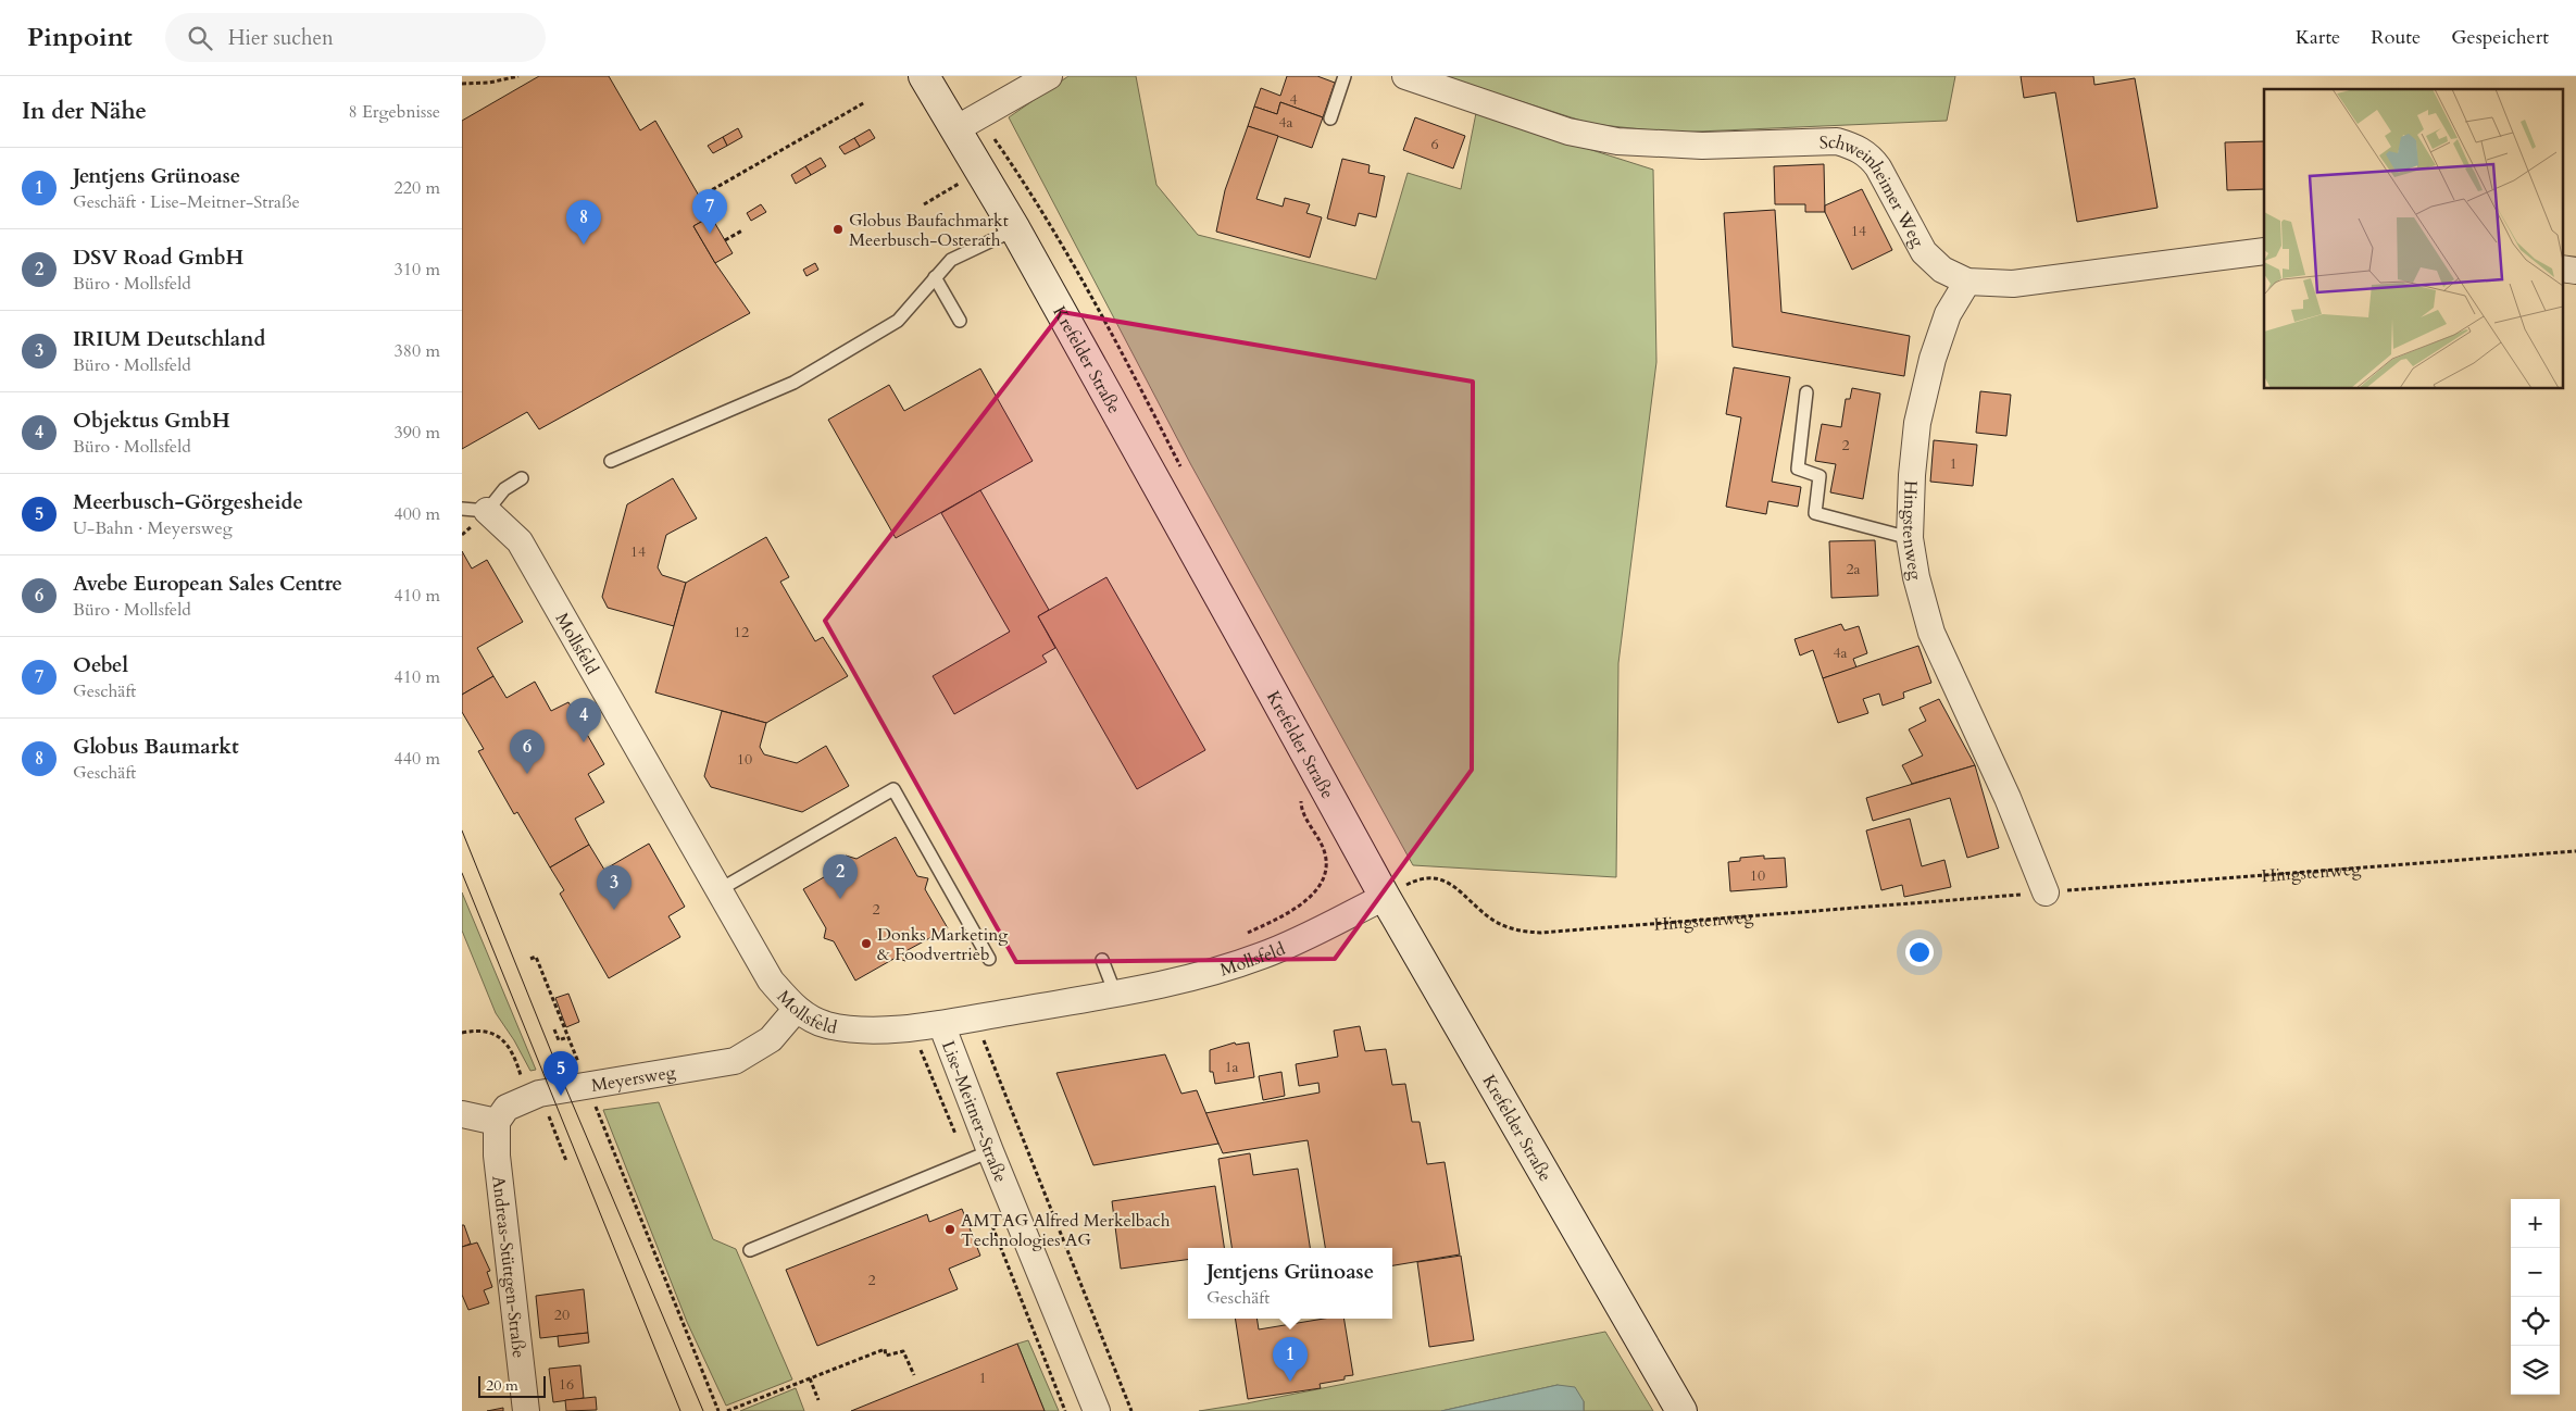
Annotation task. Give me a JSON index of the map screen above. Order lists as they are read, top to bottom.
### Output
{
  "streets": {
    "main road": ["Krefelder Straße"],
    "street": [
      "Schweinheimer Weg",
      "Hingstenweg",
      "Mollsfeld",
      "Meyersweg",
      "Lise-Meitner-Straße",
      "Andreas-Stüttgen-Straße"
    ]
  },
  "crossings": [
    ["Schweinheimer Weg", "Hingstenweg"],
    ["Krefelder Straße", "Hingstenweg"],
    ["Krefelder Straße", "Mollsfeld"],
    ["Hingstenweg", "Mollsfeld"],
    ["Mollsfeld", "Meyersweg"],
    ["Mollsfeld", "Lise-Meitner-Straße"],
    ["Meyersweg", "Andreas-Stüttgen-Straße"]
  ],
  "places": ["Globus Baufachmarkt Meerbusch-Osterath", "Donks Marketing & Foodvertrieb", "AMTAG Alfred Merkelbach Technologies AG"],
  "house_numbers": [
    "4",
    "4a",
    "6",
    "14",
    "2",
    "1",
    "14",
    "2a",
    "12",
    "4a",
    "10",
    "10",
    "2",
    "1a",
    "2",
    "20",
    "1",
    "16"
  ],
  "scale_bar": "20 m",
  "page": {
    "header": "Pinpoint",
    "search": "Hier suchen",
    "nav": ["Karte", "Route", "Gespeichert"],
    "heading": ["In der Nähe", "8 Ergebnisse"],
    "list": [
      {
        "mark": "1",
        "name": "Jentjens Grünoase",
        "note": "Geschäft · Lise-Meitner-Straße",
        "value": "220 m"
      },
      {
        "mark": "2",
        "name": "DSV Road GmbH",
        "note": "Büro · Mollsfeld",
        "value": "310 m"
      },
      {
        "mark": "3",
        "name": "IRIUM Deutschland",
        "note": "Büro · Mollsfeld",
        "value": "380 m"
      },
      {
        "mark": "4",
        "name": "Objektus GmbH",
        "note": "Büro · Mollsfeld",
        "value": "390 m"
      },
      {
        "mark": "5",
        "name": "Meerbusch-Görgesheide",
        "note": "U-Bahn · Meyersweg",
        "value": "400 m"
      },
      {
        "mark": "6",
        "name": "Avebe European Sales Centre",
        "note": "Büro · Mollsfeld",
        "value": "410 m"
      },
      {
        "mark": "7",
        "name": "Oebel",
        "note": "Geschäft",
        "value": "410 m"
      },
      {
        "mark": "8",
        "name": "Globus Baumarkt",
        "note": "Geschäft",
        "value": "440 m"
      }
    ],
    "pins": [
      "7",
      "8",
      "4",
      "6",
      "2",
      "3",
      "5",
      "1"
    ],
    "map_buttons": ["+", "−"],
    "popup": ["Jentjens Grünoase", "Geschäft"],
    "scale": "20 m"
  }
}
